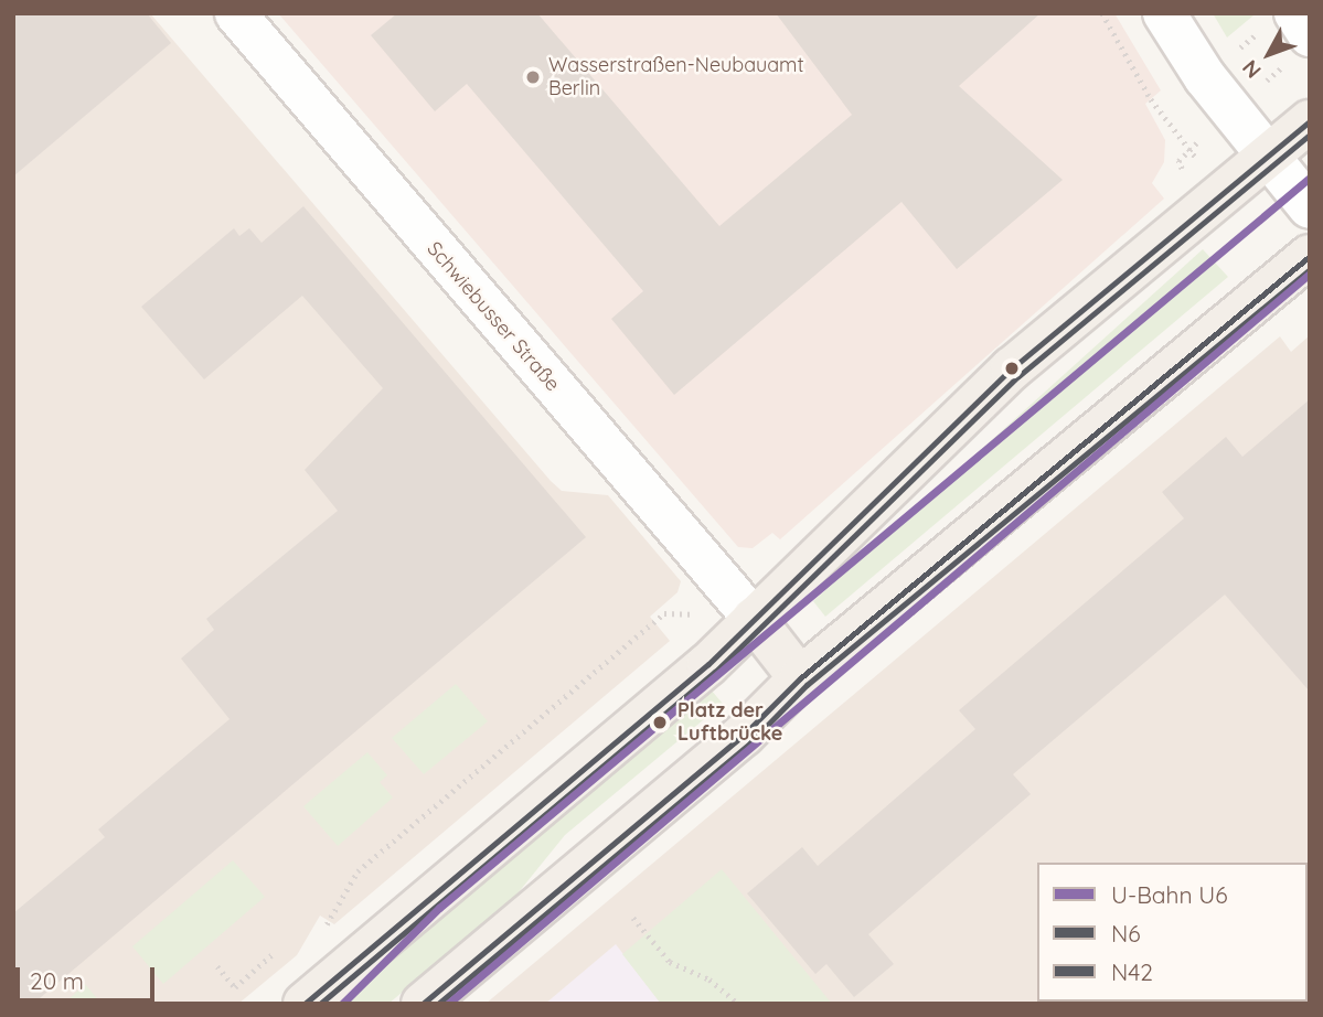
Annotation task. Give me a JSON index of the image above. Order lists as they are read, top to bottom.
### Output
{
  "streets": {
    "street": ["Schwiebusser Straße"]
  },
  "places": ["Wasserstraßen-Neubauamt Berlin", "Platz der Luftbrücke"],
  "lines": ["transit line N6", "transit line N42", "metro line U6"],
  "legend": ["U-Bahn U6", "N6", "N42"],
  "scale_bar": "20 m",
  "north": "bottom left"
}
